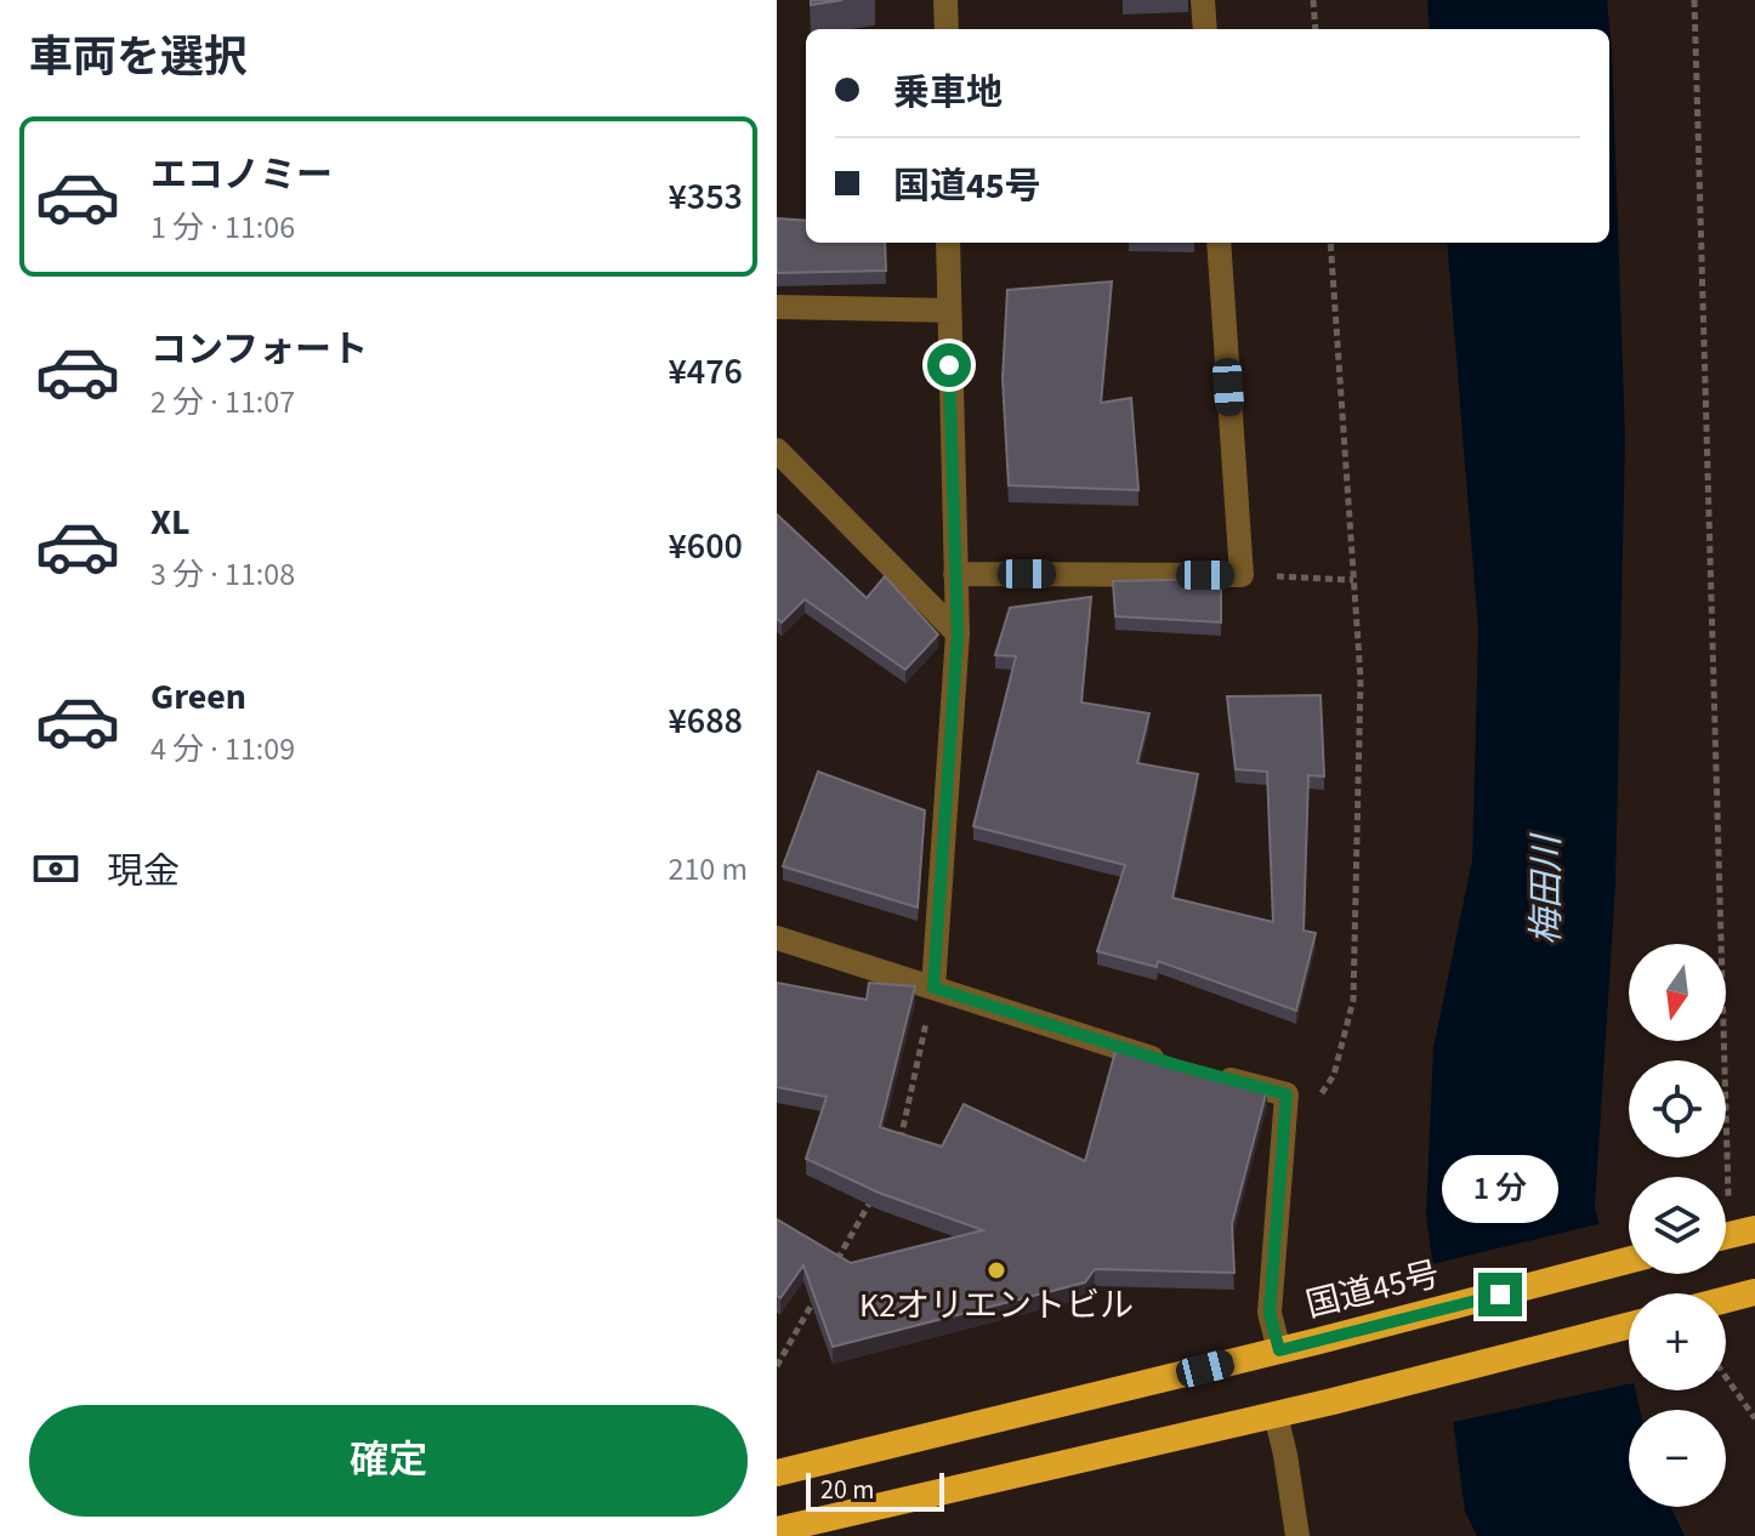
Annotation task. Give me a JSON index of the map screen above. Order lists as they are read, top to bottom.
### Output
{
  "streets": {
    "highway": ["国道45号"]
  },
  "water": ["梅田川"],
  "places": ["K2オリエントビル"],
  "scale_bar": "20 m",
  "north": "bottom",
  "page": {
    "heading": "車両を選択",
    "banner": ["乗車地", "国道45号"],
    "list": [
      {
        "name": "エコノミー",
        "note": "1 分 · 11:06",
        "value": "¥353"
      },
      {
        "name": "コンフォート",
        "note": "2 分 · 11:07",
        "value": "¥476"
      },
      {
        "name": "XL",
        "note": "3 分 · 11:08",
        "value": "¥600"
      },
      {
        "name": "Green",
        "note": "4 分 · 11:09",
        "value": "¥688"
      }
    ],
    "pay": ["現金", "210 m"],
    "map_buttons": ["+", "−"],
    "bubble": "1 分",
    "buttons": "確定",
    "scale": "20 m"
  }
}
